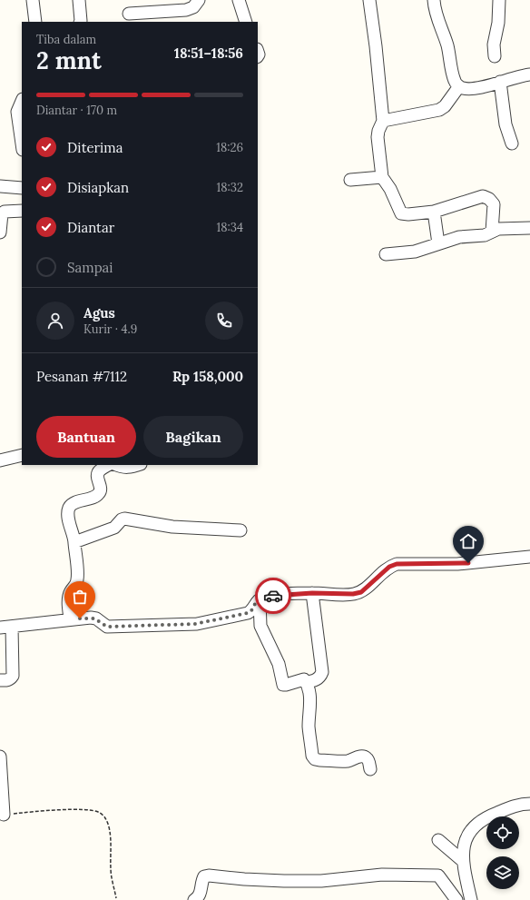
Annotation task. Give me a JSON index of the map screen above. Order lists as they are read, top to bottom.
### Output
{
  "page": {
    "heading": ["2 mnt", "Tiba dalam", "18:51–18:56"],
    "panel": [
      "Agus",
      "Kurir · 4.9",
      "Pesanan #7112",
      "Rp 158,000"
    ],
    "bar": "Diantar · 170 m",
    "list": [
      ["Diterima", "18:26"],
      ["Disiapkan", "18:32"],
      ["Diantar", "18:34"],
      "Sampai"
    ],
    "buttons": ["Bantuan", "Bagikan"]
  }
}
